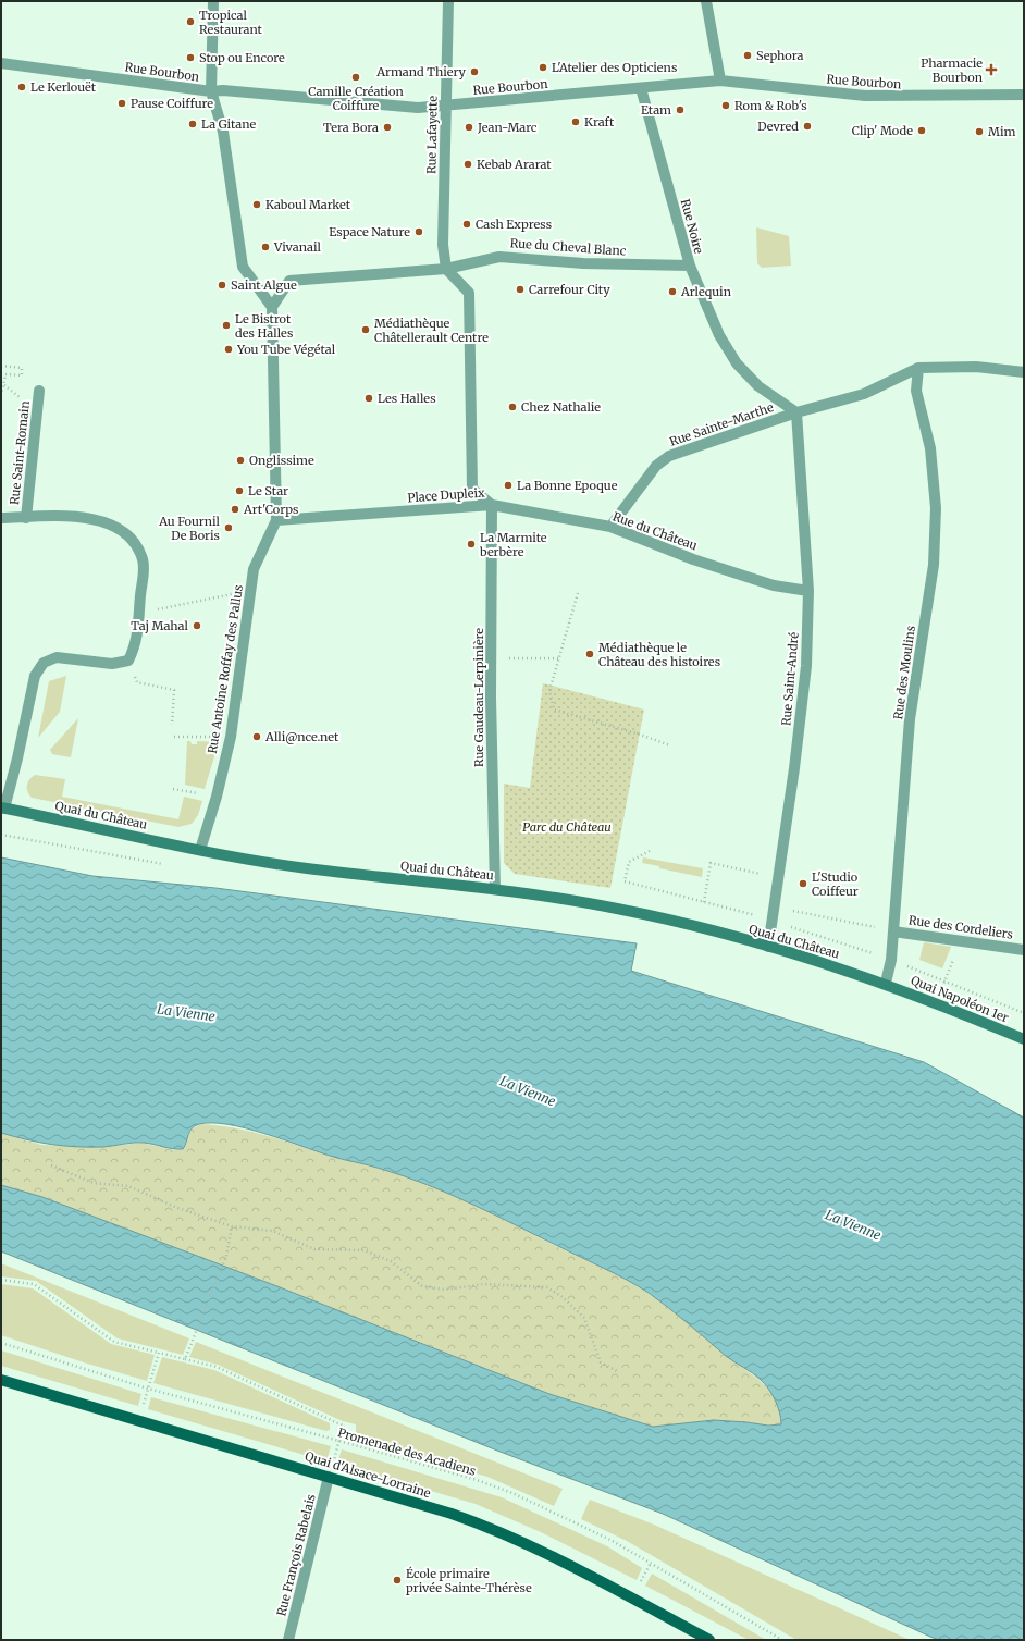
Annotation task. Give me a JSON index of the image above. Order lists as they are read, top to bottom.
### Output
{
  "streets": {
    "main road": ["Quai du Château", "Quai Napoléon 1er", "Quai d'Alsace-Lorraine"],
    "street": [
      "Rue Bourbon",
      "Rue Lafayette",
      "Rue Noire",
      "Rue du Cheval Blanc",
      "Rue Sainte-Marthe",
      "Rue Saint-Romain",
      "Place Dupleix",
      "Rue du Château",
      "Rue Antoine Roffay des Pallus",
      "Rue des Moulins",
      "Rue Saint-André",
      "Rue Gaudeau-Lerpinière",
      "Rue des Cordeliers",
      "Rue François Rabelais"
    ],
    "path": ["Promenade des Acadiens"]
  },
  "crossings": [
    ["Rue Bourbon", "Rue Lafayette"],
    ["Rue Bourbon", "Rue Noire"],
    ["Rue Lafayette", "Rue du Cheval Blanc"],
    ["Rue Lafayette", "Place Dupleix"],
    ["Rue Noire", "Rue du Cheval Blanc"],
    ["Rue Noire", "Rue Sainte-Marthe"],
    ["Rue Noire", "Rue Saint-André"],
    ["Rue du Cheval Blanc", "Place Dupleix"],
    ["Rue Sainte-Marthe", "Rue du Château"],
    ["Rue Sainte-Marthe", "Rue des Moulins"],
    ["Rue Sainte-Marthe", "Rue Saint-André"],
    ["Place Dupleix", "Rue du Château"],
    ["Place Dupleix", "Rue Antoine Roffay des Pallus"],
    ["Place Dupleix", "Rue Gaudeau-Lerpinière"],
    ["Rue du Château", "Rue Saint-André"],
    ["Rue du Château", "Rue Gaudeau-Lerpinière"],
    ["Rue Antoine Roffay des Pallus", "Quai du Château"],
    ["Rue des Moulins", "Quai du Château"],
    ["Rue des Moulins", "Rue des Cordeliers"],
    ["Rue des Moulins", "Quai Napoléon 1er"],
    ["Rue Saint-André", "Quai du Château"],
    ["Rue Gaudeau-Lerpinière", "Quai du Château"],
    ["Quai du Château", "Quai Napoléon 1er"],
    ["Quai d'Alsace-Lorraine", "Rue François Rabelais"]
  ],
  "water": ["La Vienne"],
  "parks": ["Parc du Château"],
  "places": {
    "other": [
      "Tropical Restaurant",
      "Sephora",
      "Stop ou Encore",
      "L'Atelier des Opticiens",
      "Armand Thiery",
      "Camille Création Coiffure",
      "Le Kerlouët",
      "Pause Coiffure",
      "Rom & Rob's",
      "Etam",
      "Kraft",
      "La Gitane",
      "Devred",
      "Tera Bora",
      "Jean-Marc",
      "Clip' Mode",
      "Mim",
      "Kebab Ararat",
      "Kaboul Market",
      "Cash Express",
      "Espace Nature",
      "Vivanail",
      "Saint Algue",
      "Carrefour City",
      "Arlequin",
      "Le Bistrot des Halles",
      "Médiathèque Châtellerault Centre",
      "You Tube Végétal",
      "Les Halles",
      "Chez Nathalie",
      "Onglissime",
      "La Bonne Epoque",
      "Le Star",
      "Art'Corps",
      "Au Fournil De Boris",
      "La Marmite berbère",
      "Taj Mahal",
      "Médiathèque le Château des histoires",
      "Alli@nce.net",
      "L'Studio Coiffeur",
      "École primaire privée Sainte-Thérèse"
    ],
    "health": ["Pharmacie Bourbon"]
  }
}
